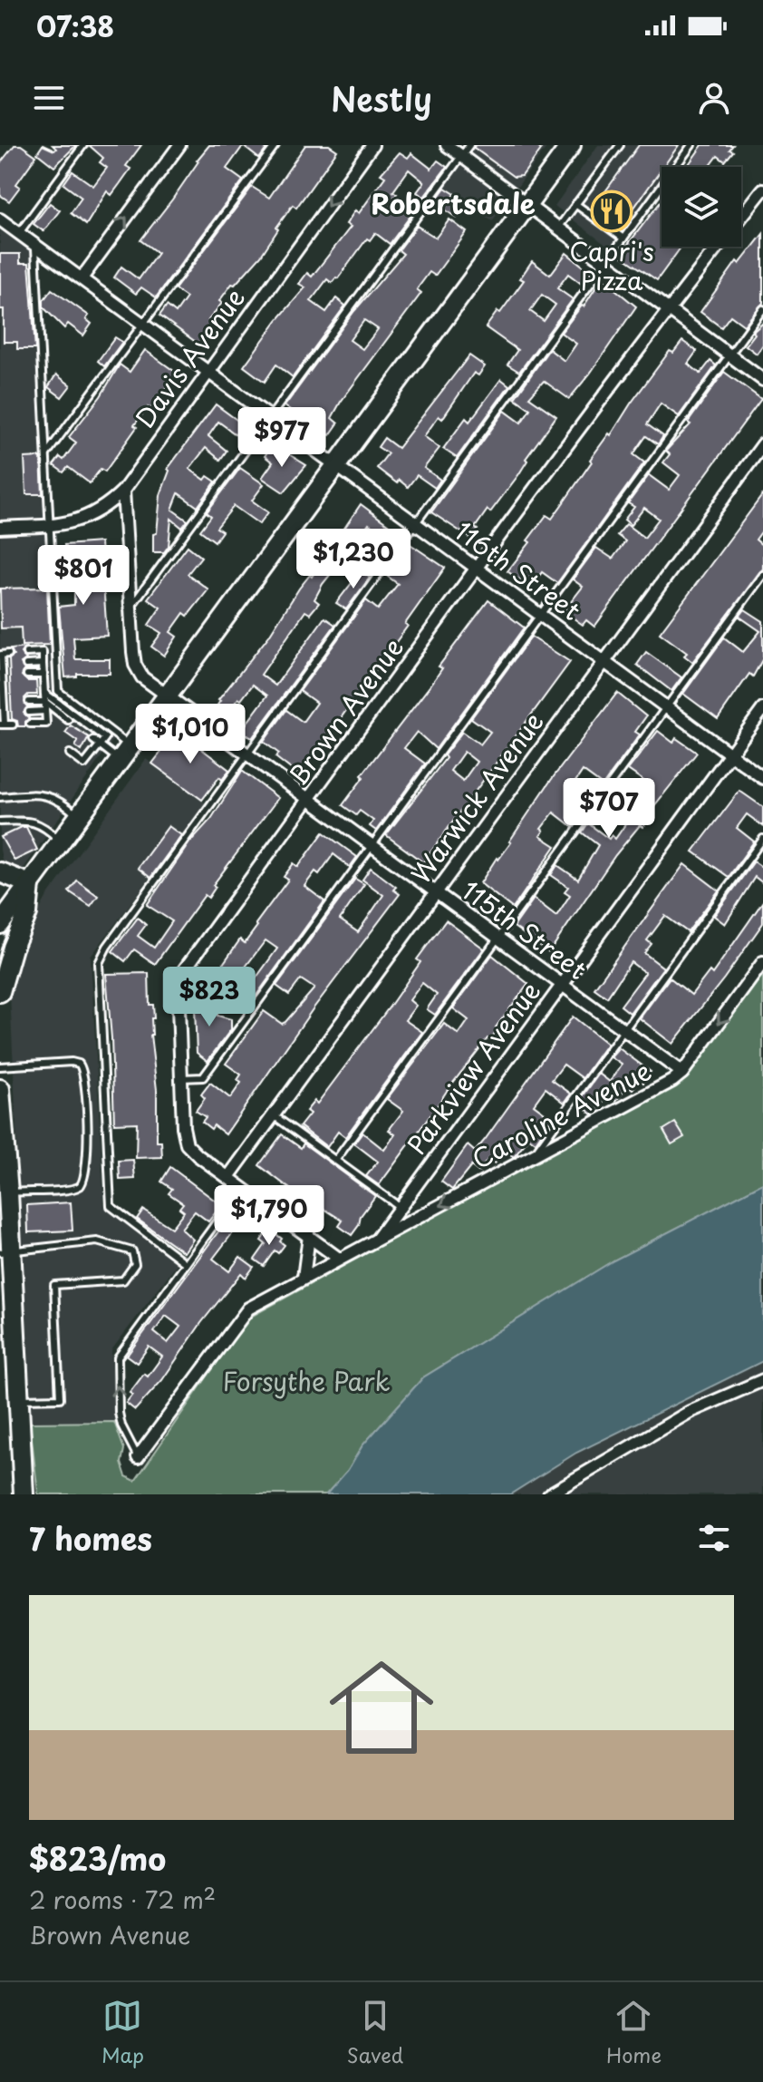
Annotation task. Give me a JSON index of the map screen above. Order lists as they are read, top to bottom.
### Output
{
  "streets": {
    "street": [
      "Davis Avenue",
      "116th Street",
      "Brown Avenue",
      "Warwick Avenue",
      "115th Street",
      "Parkview Avenue",
      "Caroline Avenue"
    ]
  },
  "crossings": [
    ["Davis Avenue", "116th Street"],
    ["Davis Avenue", "115th Street"],
    ["116th Street", "Brown Avenue"],
    ["116th Street", "Warwick Avenue"],
    ["116th Street", "Parkview Avenue"],
    ["Brown Avenue", "Warwick Avenue"],
    ["Brown Avenue", "115th Street"],
    ["Warwick Avenue", "115th Street"],
    ["115th Street", "Parkview Avenue"],
    ["115th Street", "Caroline Avenue"],
    ["Parkview Avenue", "Caroline Avenue"]
  ],
  "one_way": ["Davis Avenue", "Caroline Avenue"],
  "districts": ["Robertsdale"],
  "parks": ["Forsythe Park"],
  "places": {
    "restaurant": ["Capri's Pizza"]
  },
  "page": {
    "status": "07:38",
    "header": "Nestly",
    "price": [
      "$977",
      "$1,230",
      "$801",
      "$1,010",
      "$707",
      "$823",
      "$1,790"
    ],
    "heading": "7 homes",
    "list": [
      {
        "name": "$823/mo",
        "note": "2 rooms · 72 m² · Brown Avenue"
      }
    ],
    "tabs": ["Map", "Saved", "Home"]
  }
}
